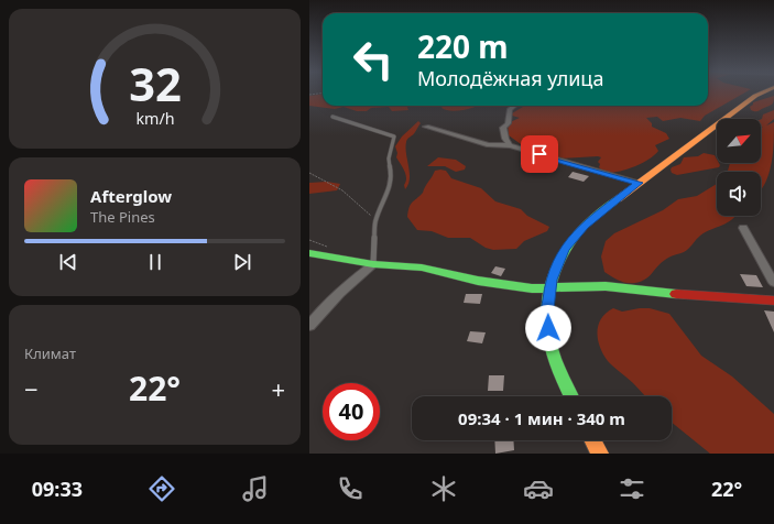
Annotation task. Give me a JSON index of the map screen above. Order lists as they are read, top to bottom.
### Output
{
  "north": "top right",
  "page": {
    "turn": ["220 m", "Молодёжная улица"],
    "song": ["Afterglow", "The Pines"],
    "tile": "Климат",
    "heat": ["−", "22°", "+"],
    "limit": "40",
    "trip": "09:34 · 1 мин · 340 m",
    "tabs": ["09:33", "22°"],
    "gauge": ["32", "km/h"]
  }
}
